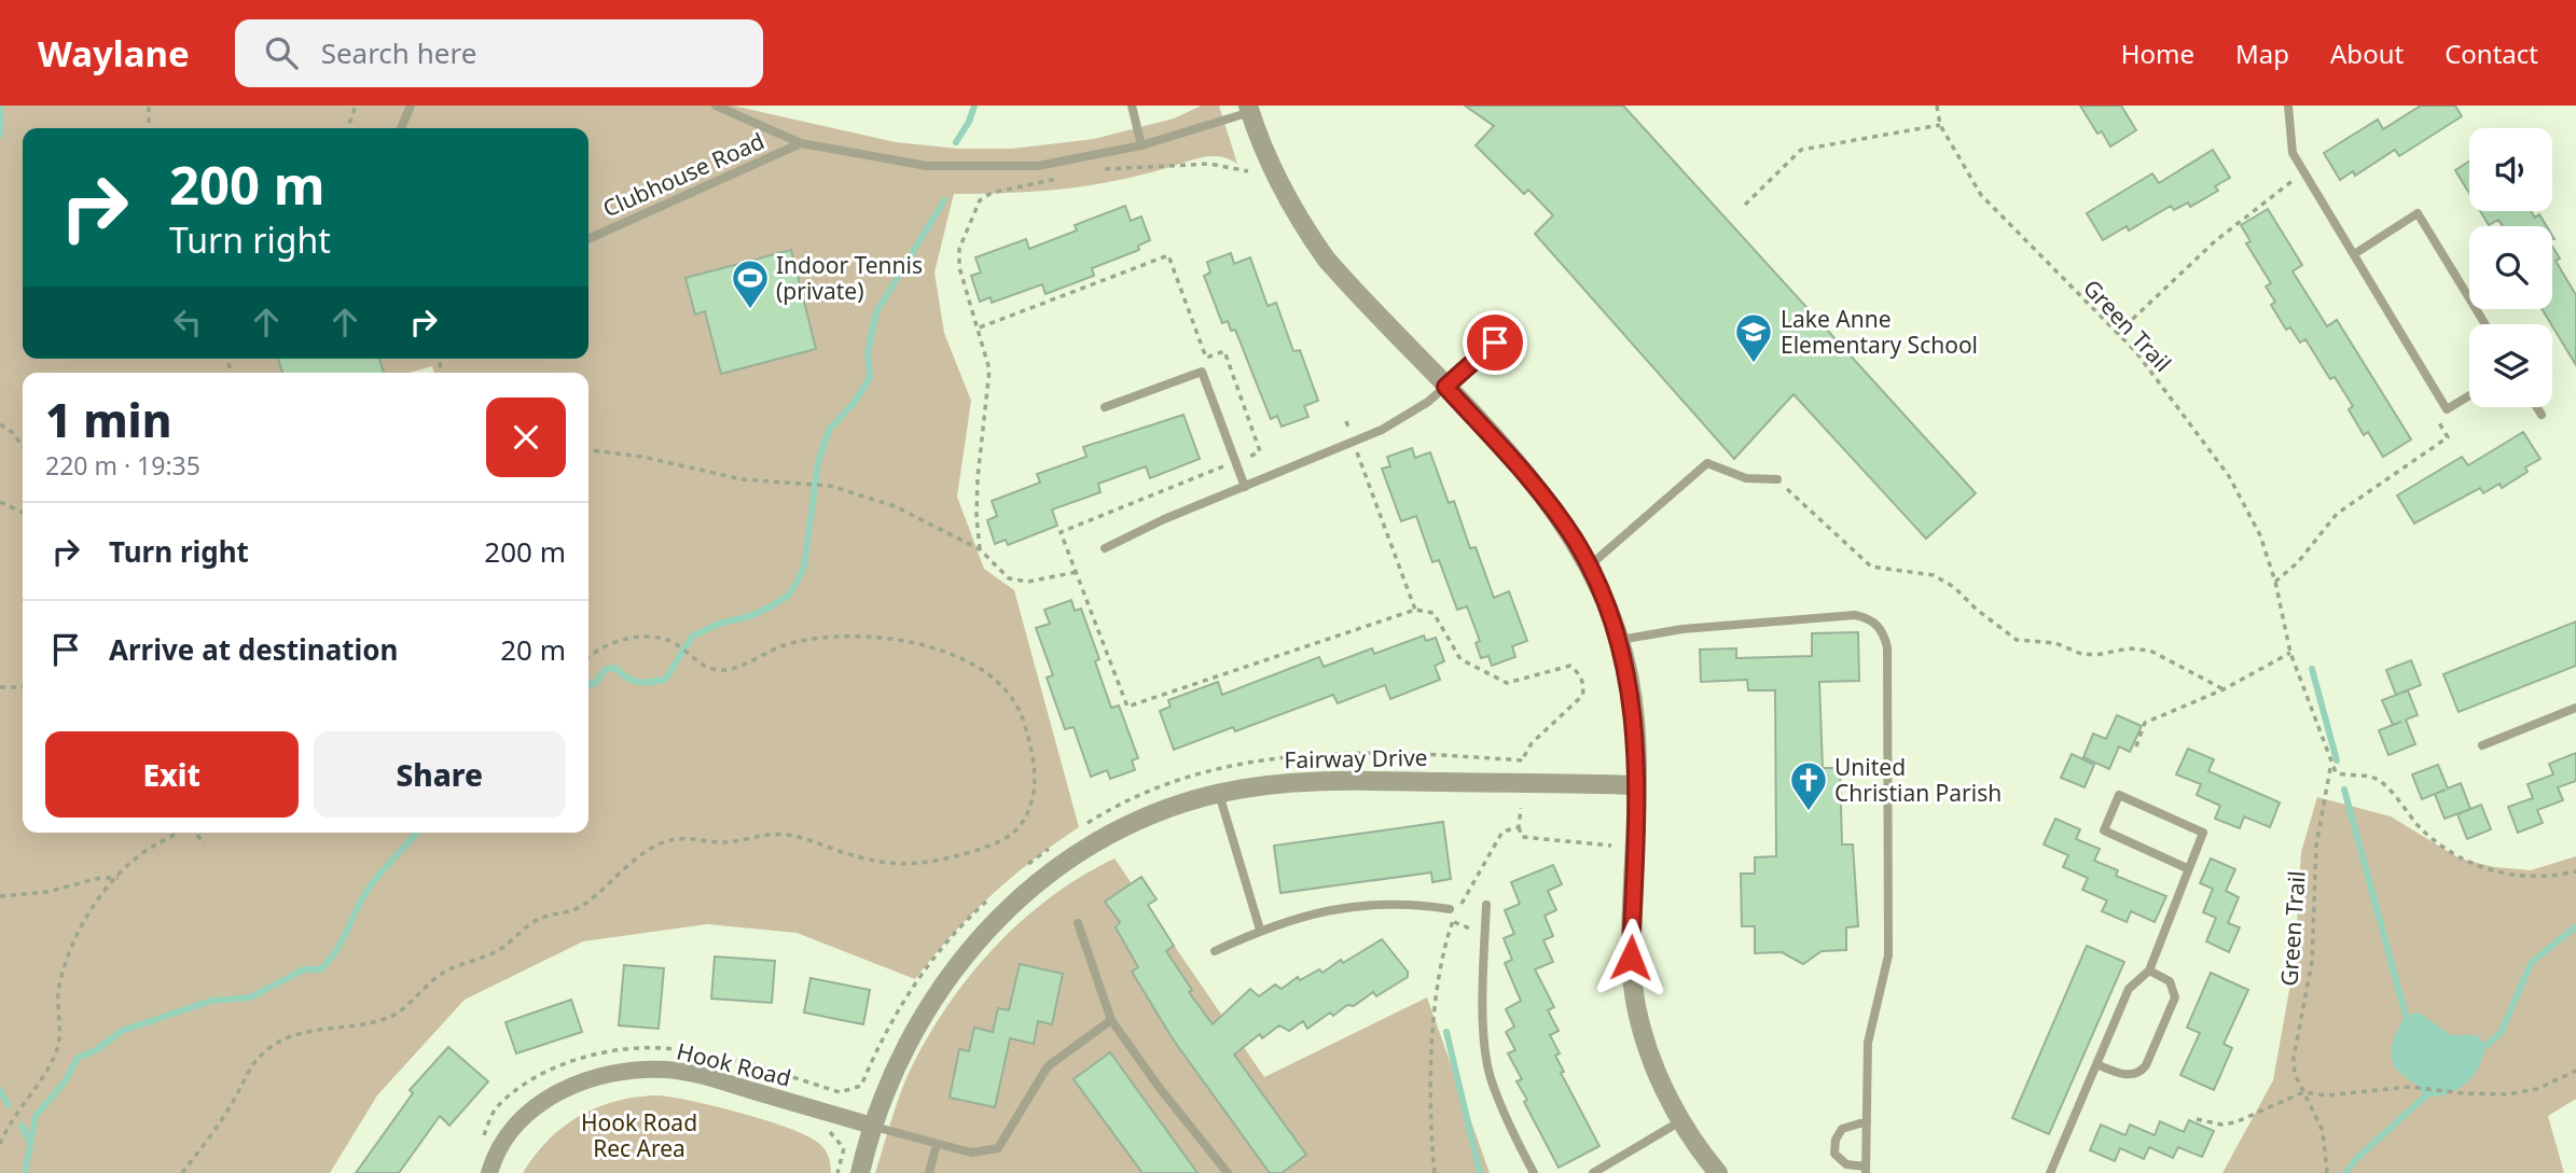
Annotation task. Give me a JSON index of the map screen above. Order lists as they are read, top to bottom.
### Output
{
  "streets": {
    "street": ["Fairway Drive", "Hook Road"],
    "lane": ["Clubhouse Road"],
    "path": ["Green Trail"]
  },
  "crossings": [
    ["Fairway Drive", "Hook Road"]
  ],
  "parks": ["Hook Road Rec Area"],
  "places": {
    "sports": ["Indoor Tennis (private)"],
    "school or university": ["Lake Anne Elementary School"],
    "church": ["United Christian Parish"]
  },
  "page": {
    "header": "Waylane",
    "search": "Search here",
    "nav": [
      "Home",
      "Map",
      "About",
      "Contact"
    ],
    "turn": ["200 m", "Turn right"],
    "heading": ["1 min", "220 m · 19:35"],
    "list": [
      {
        "name": "Turn right",
        "value": "200 m"
      },
      {
        "name": "Arrive at destination",
        "value": "20 m"
      }
    ],
    "buttons": ["Exit", "Share"]
  }
}
